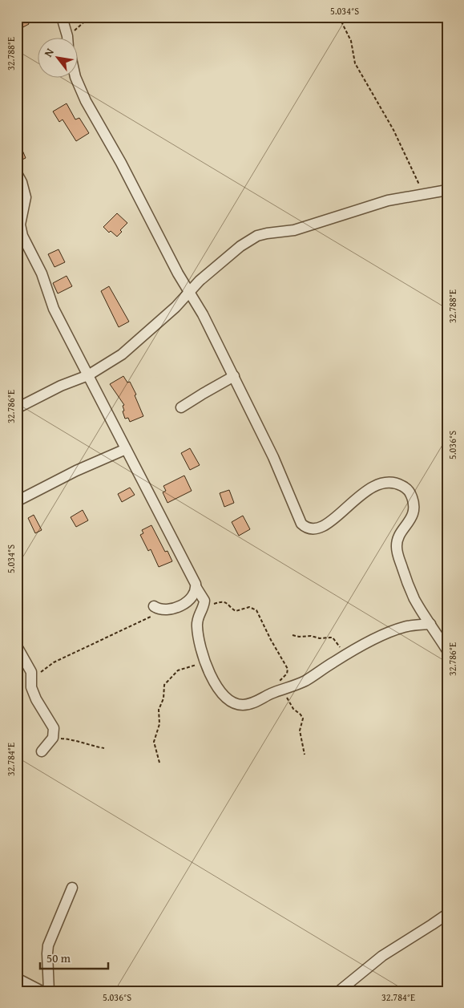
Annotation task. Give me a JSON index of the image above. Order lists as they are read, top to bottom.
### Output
{
  "scale_bar": "50 m",
  "north": "top left",
  "coordinates": [
    "5.034°S",
    "32.788°E",
    "32.786°E",
    "5.036°S",
    "32.784°E"
  ]
}
